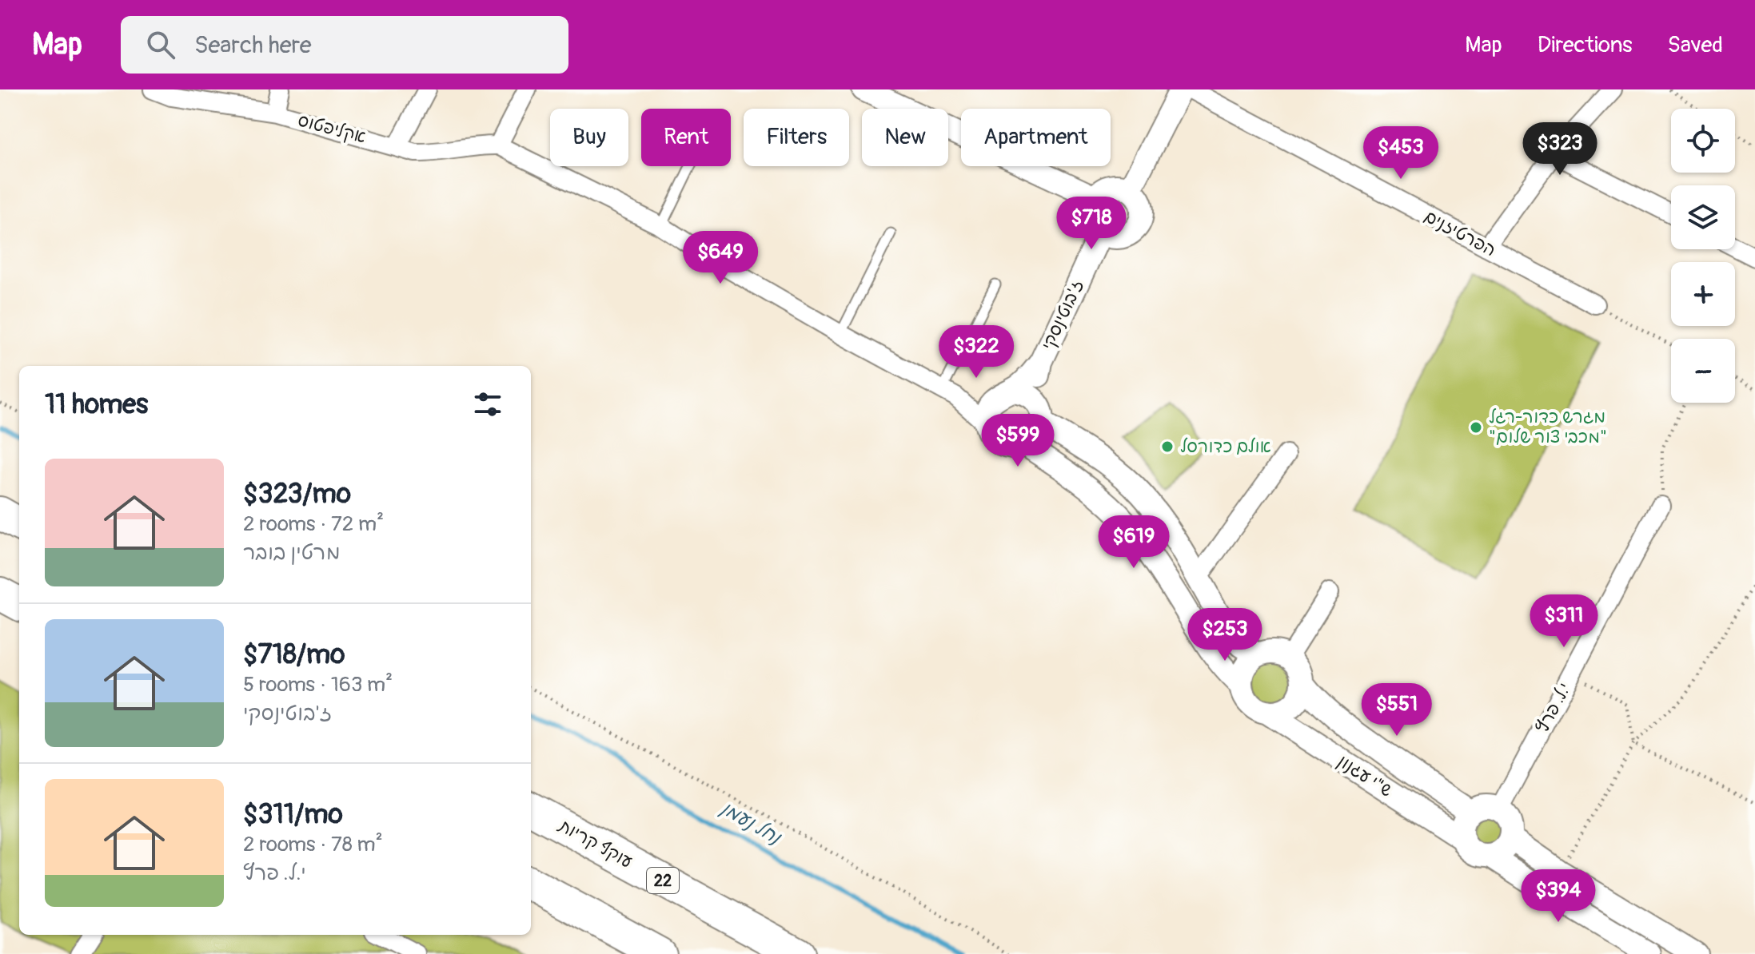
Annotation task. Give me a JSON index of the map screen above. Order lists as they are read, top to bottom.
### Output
{
  "streets": {
    "highway": ["עוקף קריות", "22"],
    "street": [
      "אקליפטוס",
      "הפרטיזנים",
      "ז'בוטינסקי",
      "י.ל. פרץ",
      "ש\"י עגנון"
    ]
  },
  "crossings": [
    ["י.ל. פרץ", "ש\"י עגנון"]
  ],
  "water": ["נחל נעמן"],
  "places": ["מגרש כדור-רגל \"מכבי צור שלום\"", "אולם כדורסל"],
  "page": {
    "header": "Map",
    "search": "Search here",
    "nav": ["Map", "Directions", "Saved"],
    "map_buttons": ["+", "−"],
    "chip": [
      "Buy",
      "Rent",
      "Filters",
      "New",
      "Apartment"
    ],
    "price": [
      "$323",
      "$453",
      "$718",
      "$649",
      "$322",
      "$599",
      "$619",
      "$311",
      "$253",
      "$551",
      "$394"
    ],
    "heading": "11 homes",
    "list": [
      {
        "name": "$323/mo",
        "note": "2 rooms · 72 m² · מרטין בובר"
      },
      {
        "name": "$718/mo",
        "note": "5 rooms · 163 m² · ז'בוטינסקי"
      },
      {
        "name": "$311/mo",
        "note": "2 rooms · 78 m² · י.ל. פרץ"
      }
    ]
  }
}
